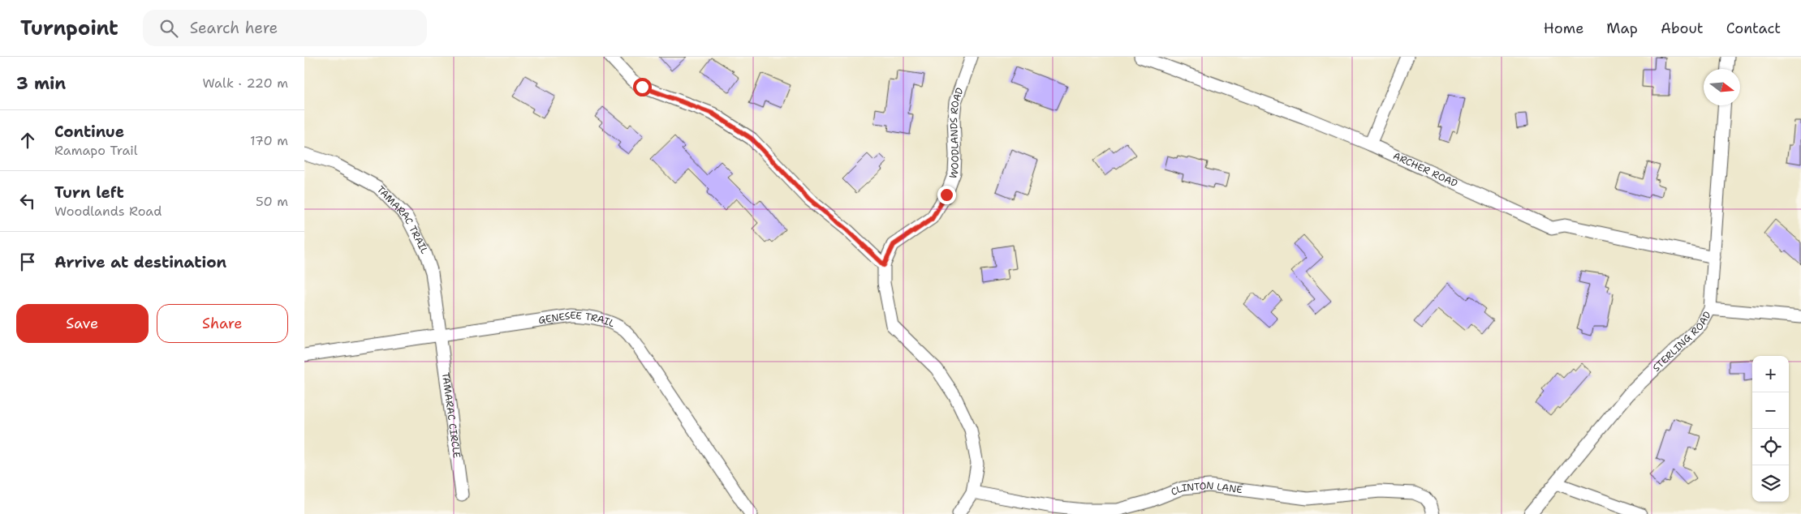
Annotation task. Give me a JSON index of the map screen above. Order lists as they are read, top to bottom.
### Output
{
  "streets": {
    "street": [
      "WOODLANDS ROAD",
      "ARCHER ROAD",
      "TAMARAC TRAIL",
      "GENESEE TRAIL",
      "STERLING ROAD",
      "TAMARAC CIRCLE",
      "CLINTON LANE"
    ]
  },
  "crossings": [
    ["WOODLANDS ROAD", "CLINTON LANE"],
    ["ARCHER ROAD", "STERLING ROAD"],
    ["TAMARAC TRAIL", "GENESEE TRAIL"],
    ["TAMARAC TRAIL", "TAMARAC CIRCLE"],
    ["GENESEE TRAIL", "TAMARAC CIRCLE"]
  ],
  "north": "right",
  "page": {
    "header": "Turnpoint",
    "search": "Search here",
    "nav": [
      "Home",
      "Map",
      "About",
      "Contact"
    ],
    "heading": ["3 min", "Walk · 220 m"],
    "list": [
      ["Continue", "Ramapo Trail", "170 m"],
      ["Turn left", "Woodlands Road", "50 m"],
      "Arrive at destination"
    ],
    "buttons": ["Save", "Share"],
    "map_buttons": ["+", "−"]
  }
}
